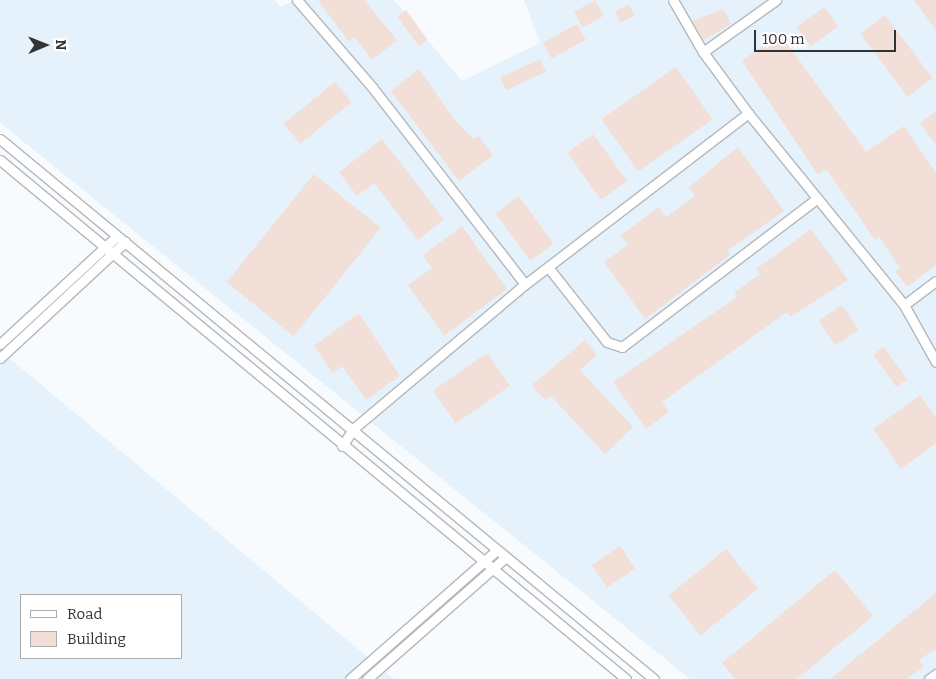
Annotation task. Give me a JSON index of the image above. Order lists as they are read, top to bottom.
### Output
{
  "legend": ["Road", "Building"],
  "scale_bar": "100 m",
  "north": "right"
}
